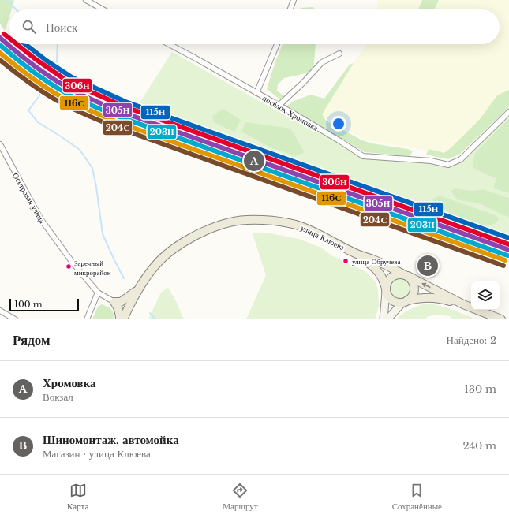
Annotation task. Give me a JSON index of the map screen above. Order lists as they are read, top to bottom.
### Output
{
  "streets": {
    "main road": ["улица Клюева"],
    "street": ["посёлок Хромовка", "Осетровая улица"]
  },
  "places": ["улица Обручева", "Заречный микрорайон"],
  "lines": [
    "transit line 306Н",
    "transit line 305Н",
    "transit line 115Н",
    "transit line 203Н",
    "transit line 116С",
    "transit line 204С"
  ],
  "scale_bar": "100 m",
  "page": {
    "search": "Поиск",
    "pins": ["A", "B"],
    "scale": "100 m",
    "heading": ["Рядом", "Найдено: 2"],
    "list": [
      {
        "mark": "A",
        "name": "Хромовка",
        "note": "Вокзал",
        "value": "130 m"
      },
      {
        "mark": "B",
        "name": "Шиномонтаж, автомойка",
        "note": "Магазин · улица Клюева",
        "value": "240 m"
      }
    ],
    "nav": ["Карта", "Маршрут", "Сохранённые"]
  }
}
